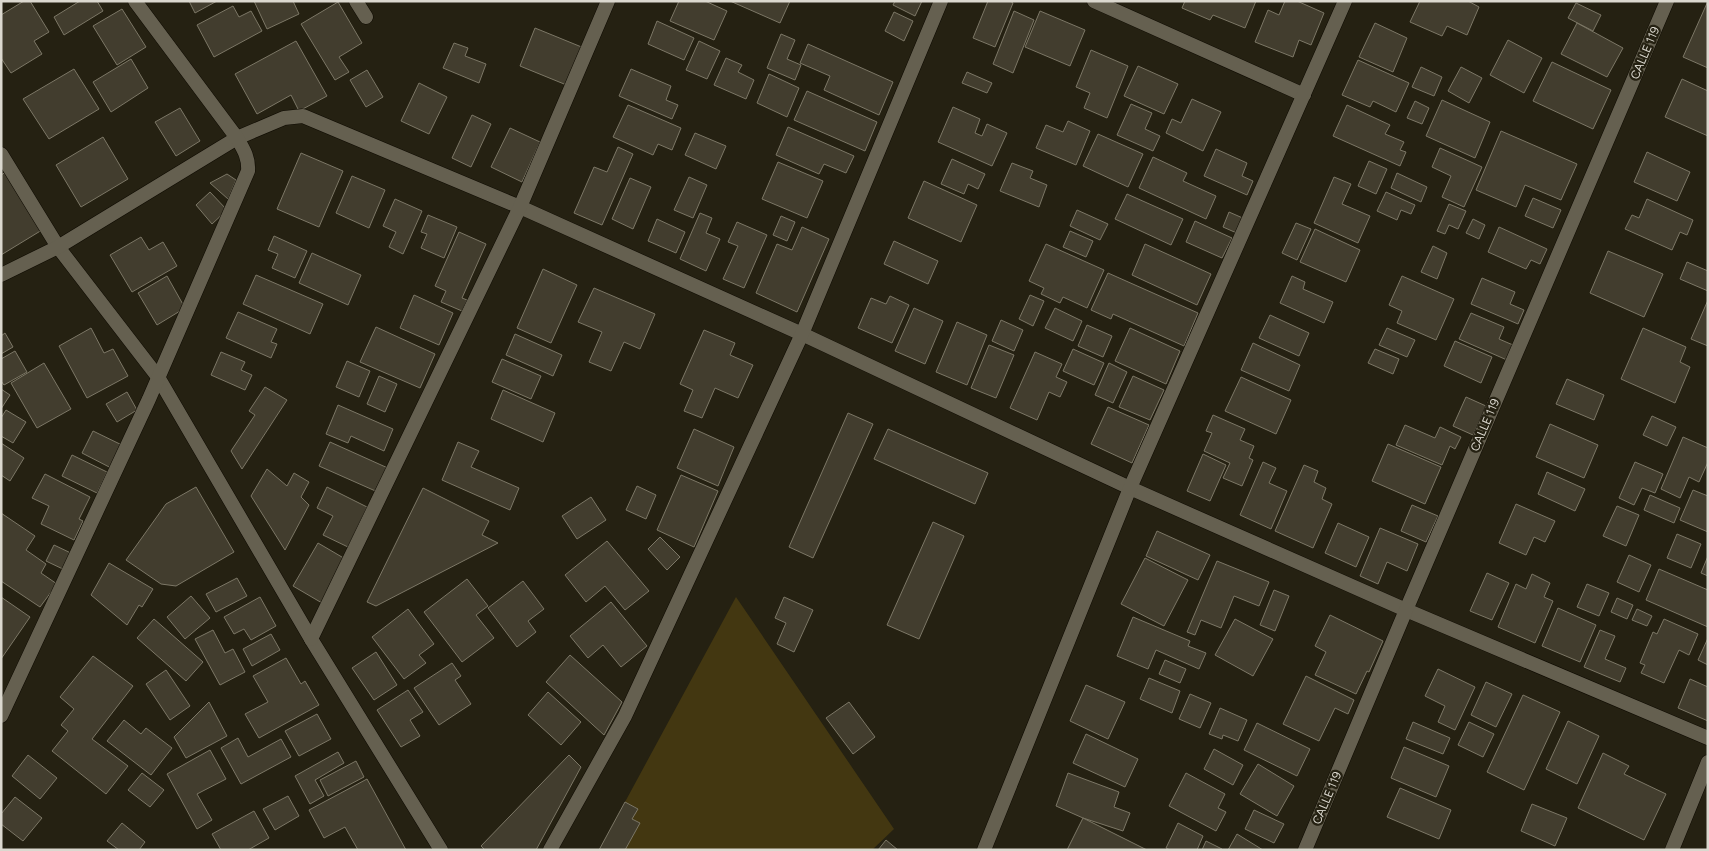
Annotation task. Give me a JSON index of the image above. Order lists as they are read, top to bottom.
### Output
{
  "streets": {
    "street": ["CALLE 119"]
  }
}
